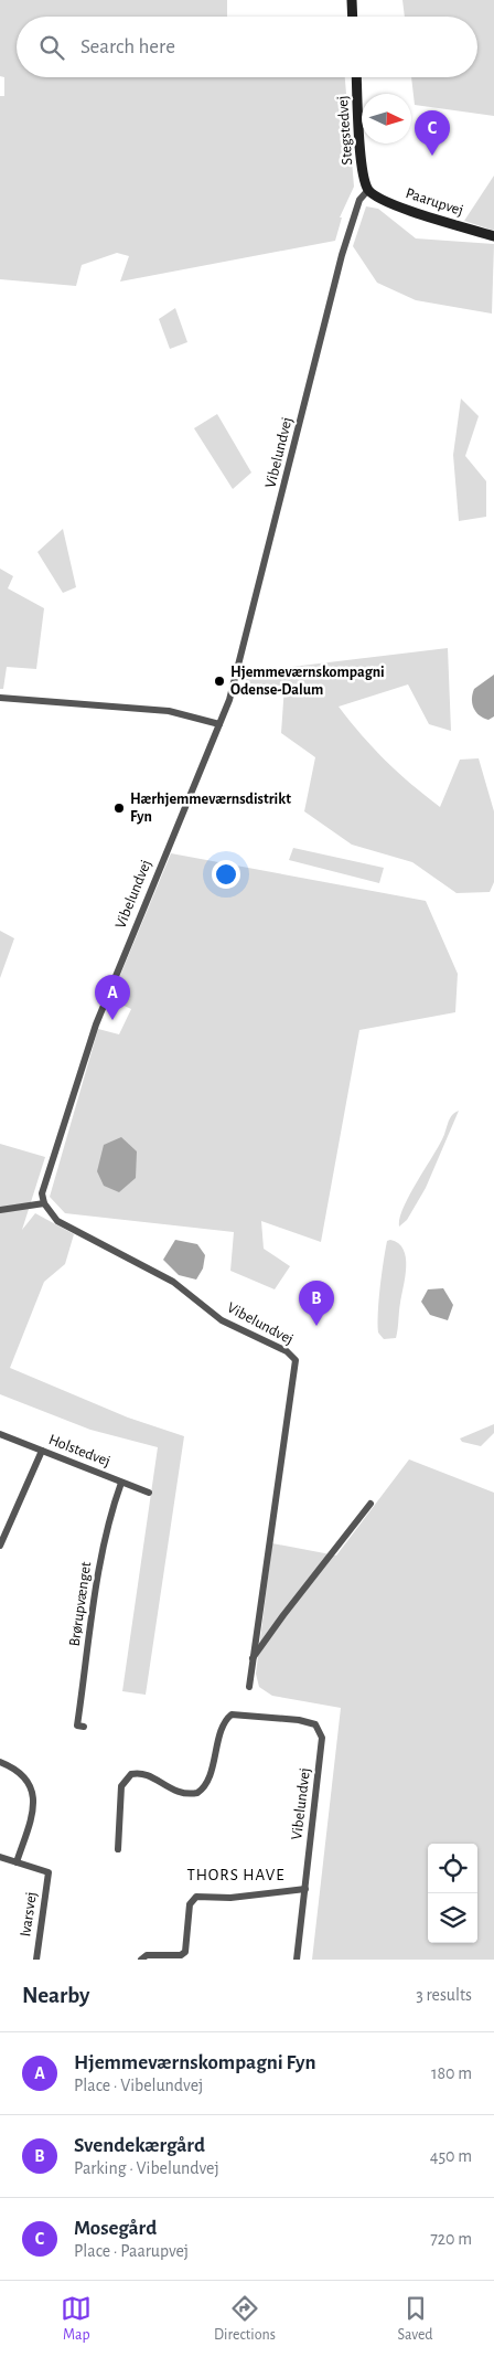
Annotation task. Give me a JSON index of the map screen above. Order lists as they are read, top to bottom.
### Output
{
  "streets": {
    "street": [
      "Stegstedvej",
      "Paarupvej",
      "Vibelundvej",
      "Holstedvej",
      "Brørupvænget",
      "Ivarsvej"
    ]
  },
  "crossings": [
    ["Stegstedvej", "Paarupvej"],
    ["Stegstedvej", "Vibelundvej"],
    ["Paarupvej", "Vibelundvej"],
    ["Holstedvej", "Brørupvænget"]
  ],
  "districts": ["THORS HAVE"],
  "places": ["Hjemmeværnskompagni Odense-Dalum", "Hærhjemmeværnsdistrikt Fyn"],
  "north": "right",
  "page": {
    "search": "Search here",
    "pins": ["C", "A", "B"],
    "heading": ["Nearby", "3 results"],
    "list": [
      {
        "mark": "A",
        "name": "Hjemmeværnskompagni Fyn",
        "note": "Place · Vibelundvej",
        "value": "180 m"
      },
      {
        "mark": "B",
        "name": "Svendekærgård",
        "note": "Parking · Vibelundvej",
        "value": "450 m"
      },
      {
        "mark": "C",
        "name": "Mosegård",
        "note": "Place · Paarupvej",
        "value": "720 m"
      }
    ],
    "nav": ["Map", "Directions", "Saved"]
  }
}
